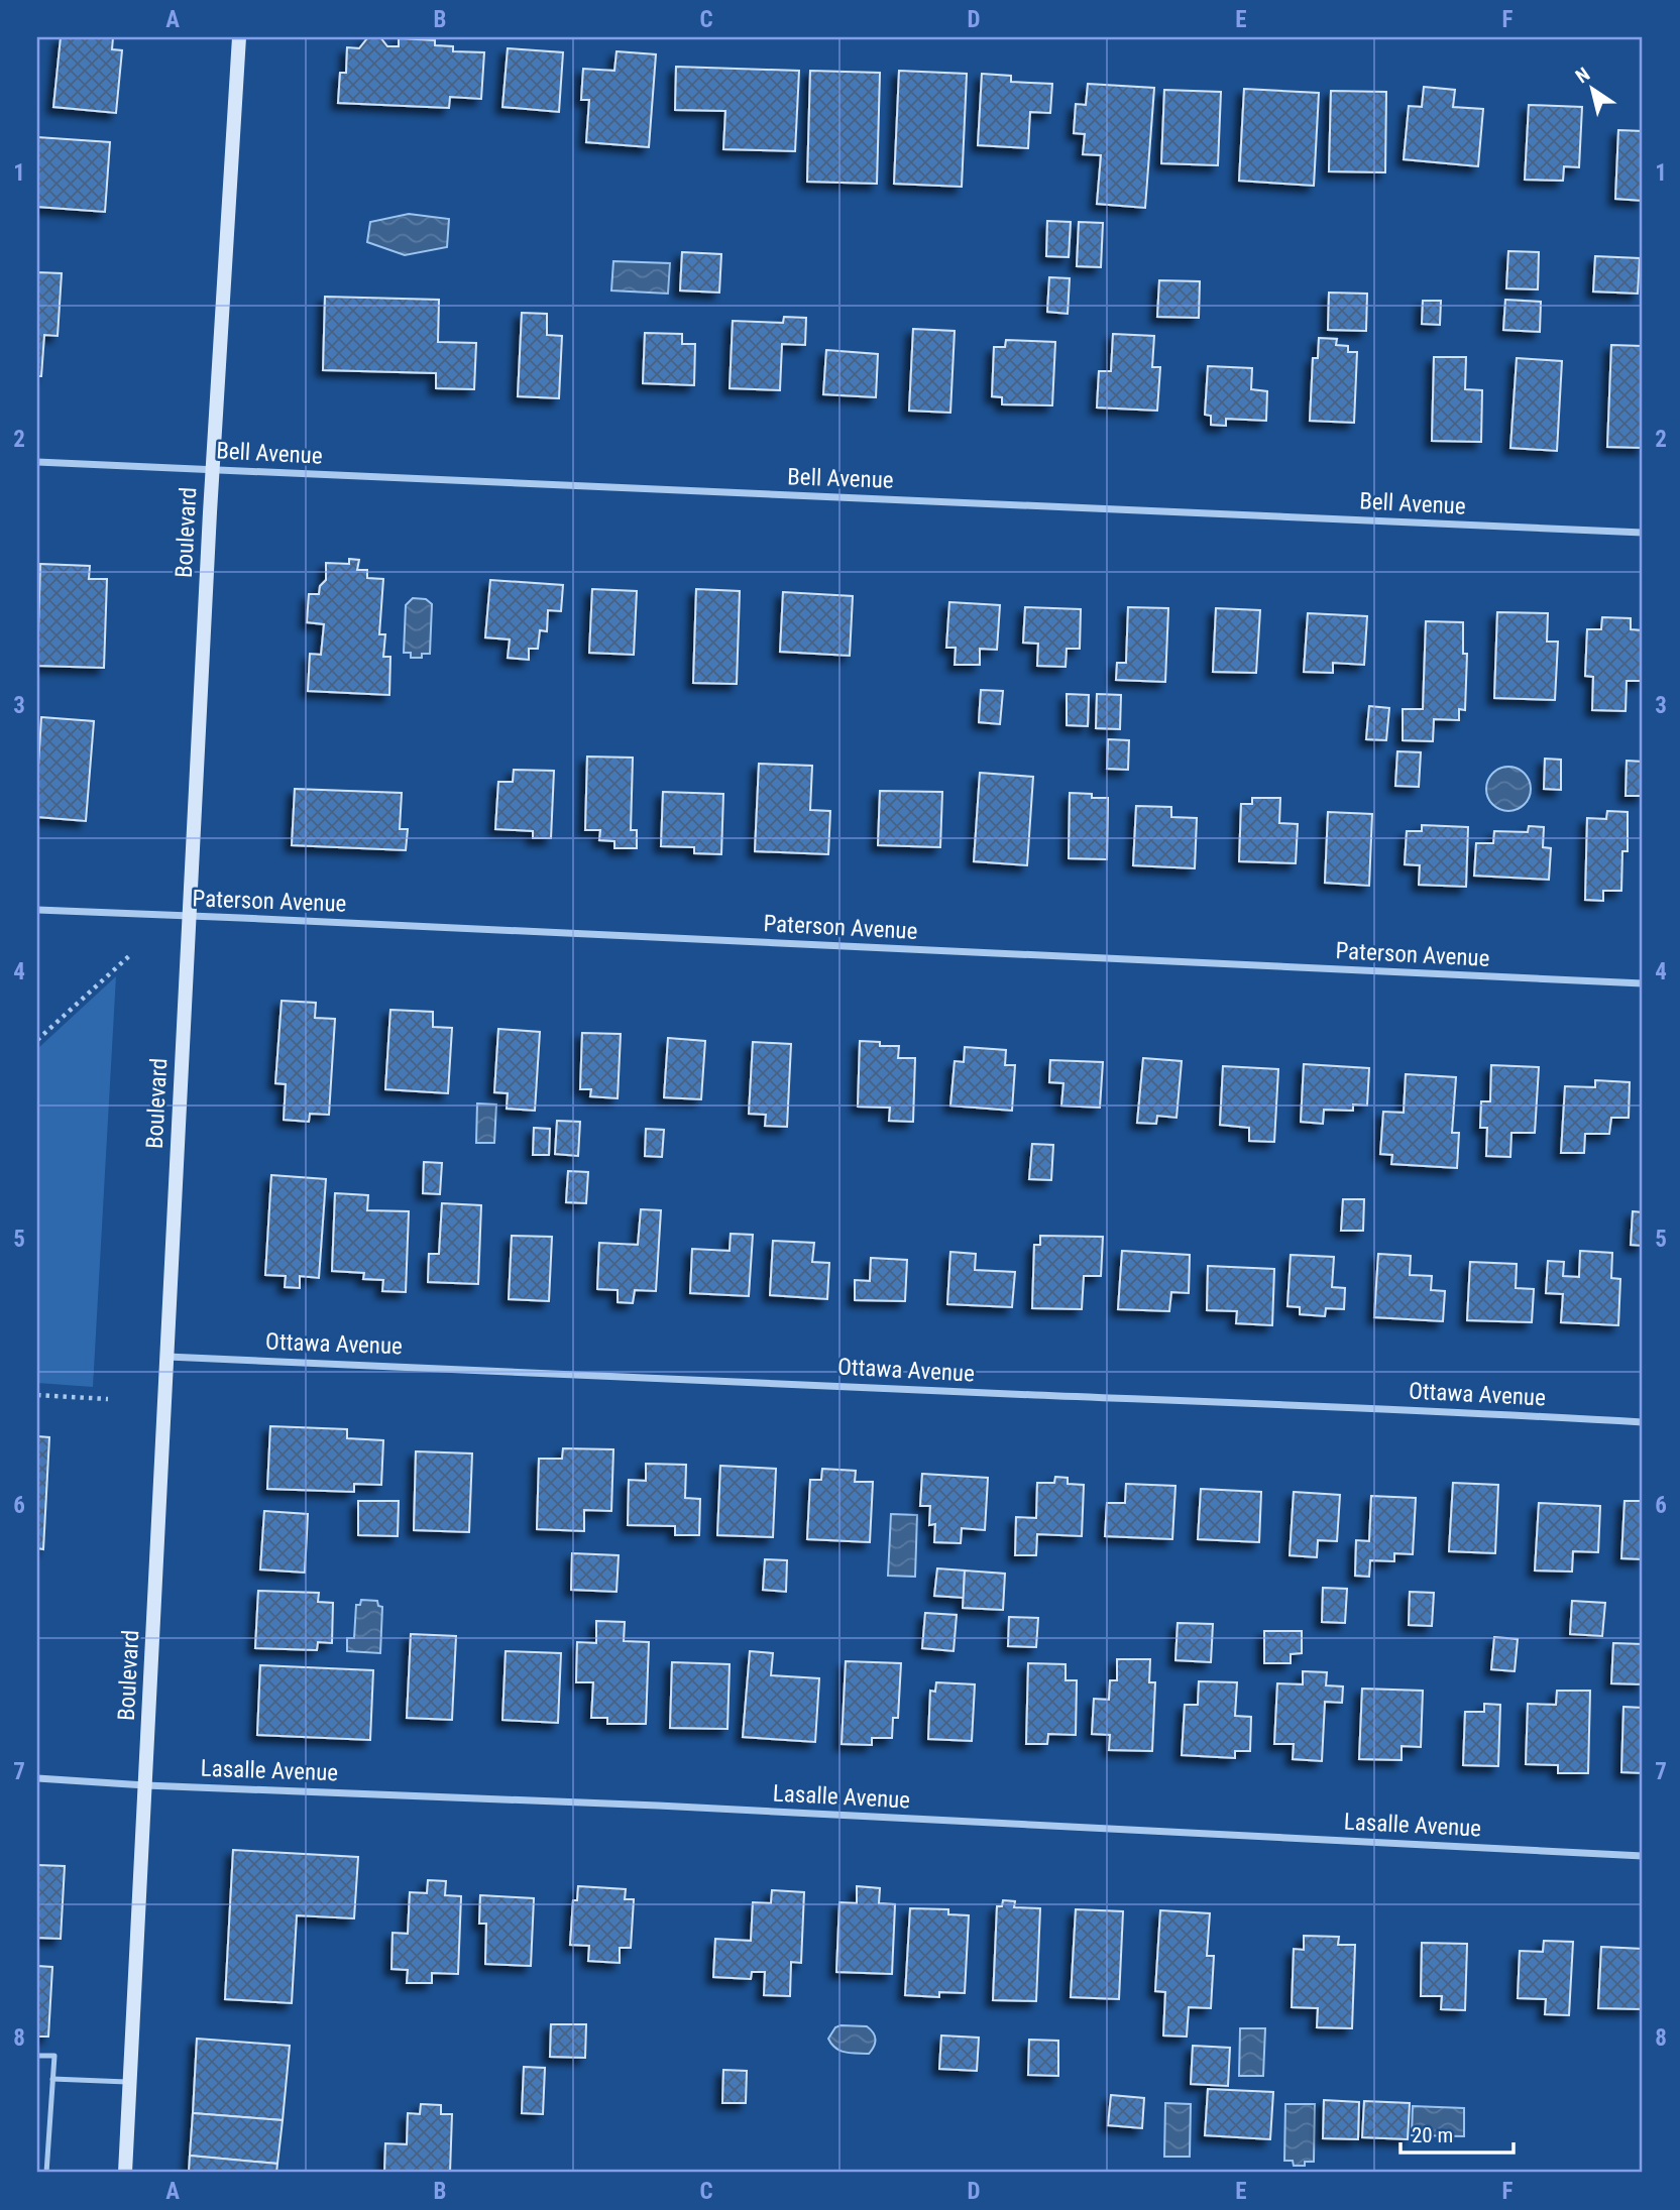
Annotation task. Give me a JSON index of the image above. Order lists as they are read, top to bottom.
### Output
{
  "streets": {
    "street": [
      "Bell Avenue",
      "Boulevard",
      "Paterson Avenue",
      "Ottawa Avenue",
      "Lasalle Avenue"
    ]
  },
  "crossings": [
    ["Bell Avenue", "Boulevard"],
    ["Boulevard", "Paterson Avenue"],
    ["Boulevard", "Ottawa Avenue"],
    ["Boulevard", "Lasalle Avenue"]
  ],
  "scale_bar": "20 m",
  "north": "top left",
  "grid": {
    "columns": [
      "A",
      "B",
      "C",
      "D",
      "E",
      "F"
    ],
    "rows": [
      "1",
      "2",
      "3",
      "4",
      "5",
      "6",
      "7",
      "8"
    ]
  }
}
